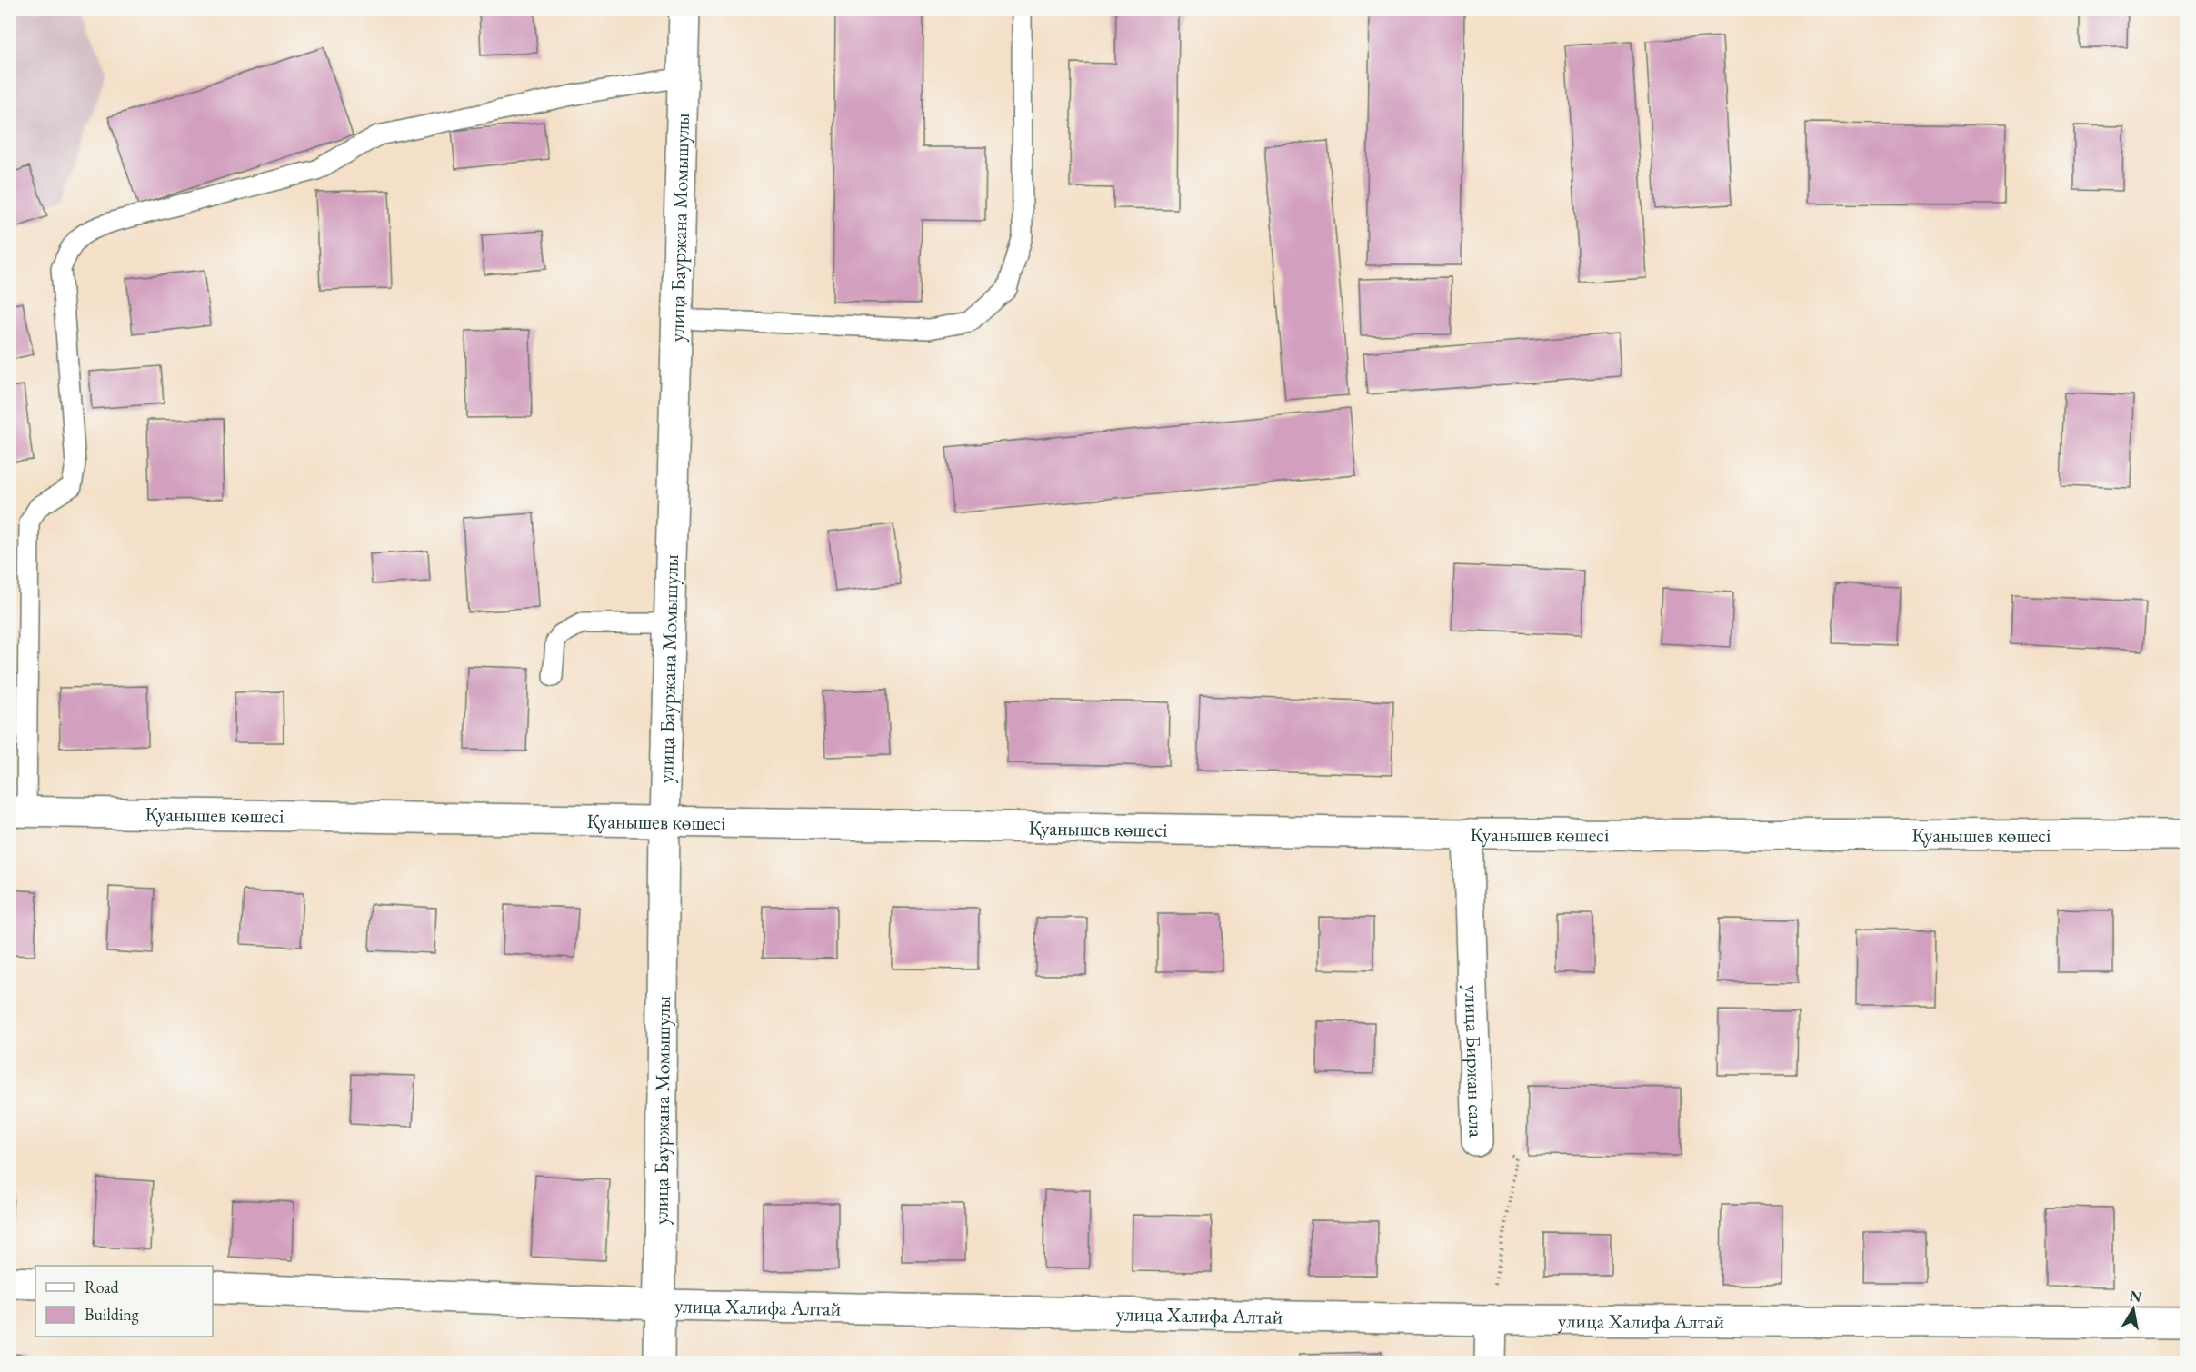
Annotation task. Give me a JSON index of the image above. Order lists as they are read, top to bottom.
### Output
{
  "streets": {
    "street": [
      "улица Бауржана Момышулы",
      "Қуанышев көшесі",
      "улица Биржан сала",
      "улица Халифа Алтай"
    ]
  },
  "crossings": [
    ["улица Бауржана Момышулы", "Қуанышев көшесі"],
    ["улица Бауржана Момышулы", "улица Халифа Алтай"],
    ["Қуанышев көшесі", "улица Биржан сала"],
    ["улица Биржан сала", "улица Халифа Алтай"]
  ],
  "legend": ["Road", "Building"],
  "north": "top"
}
